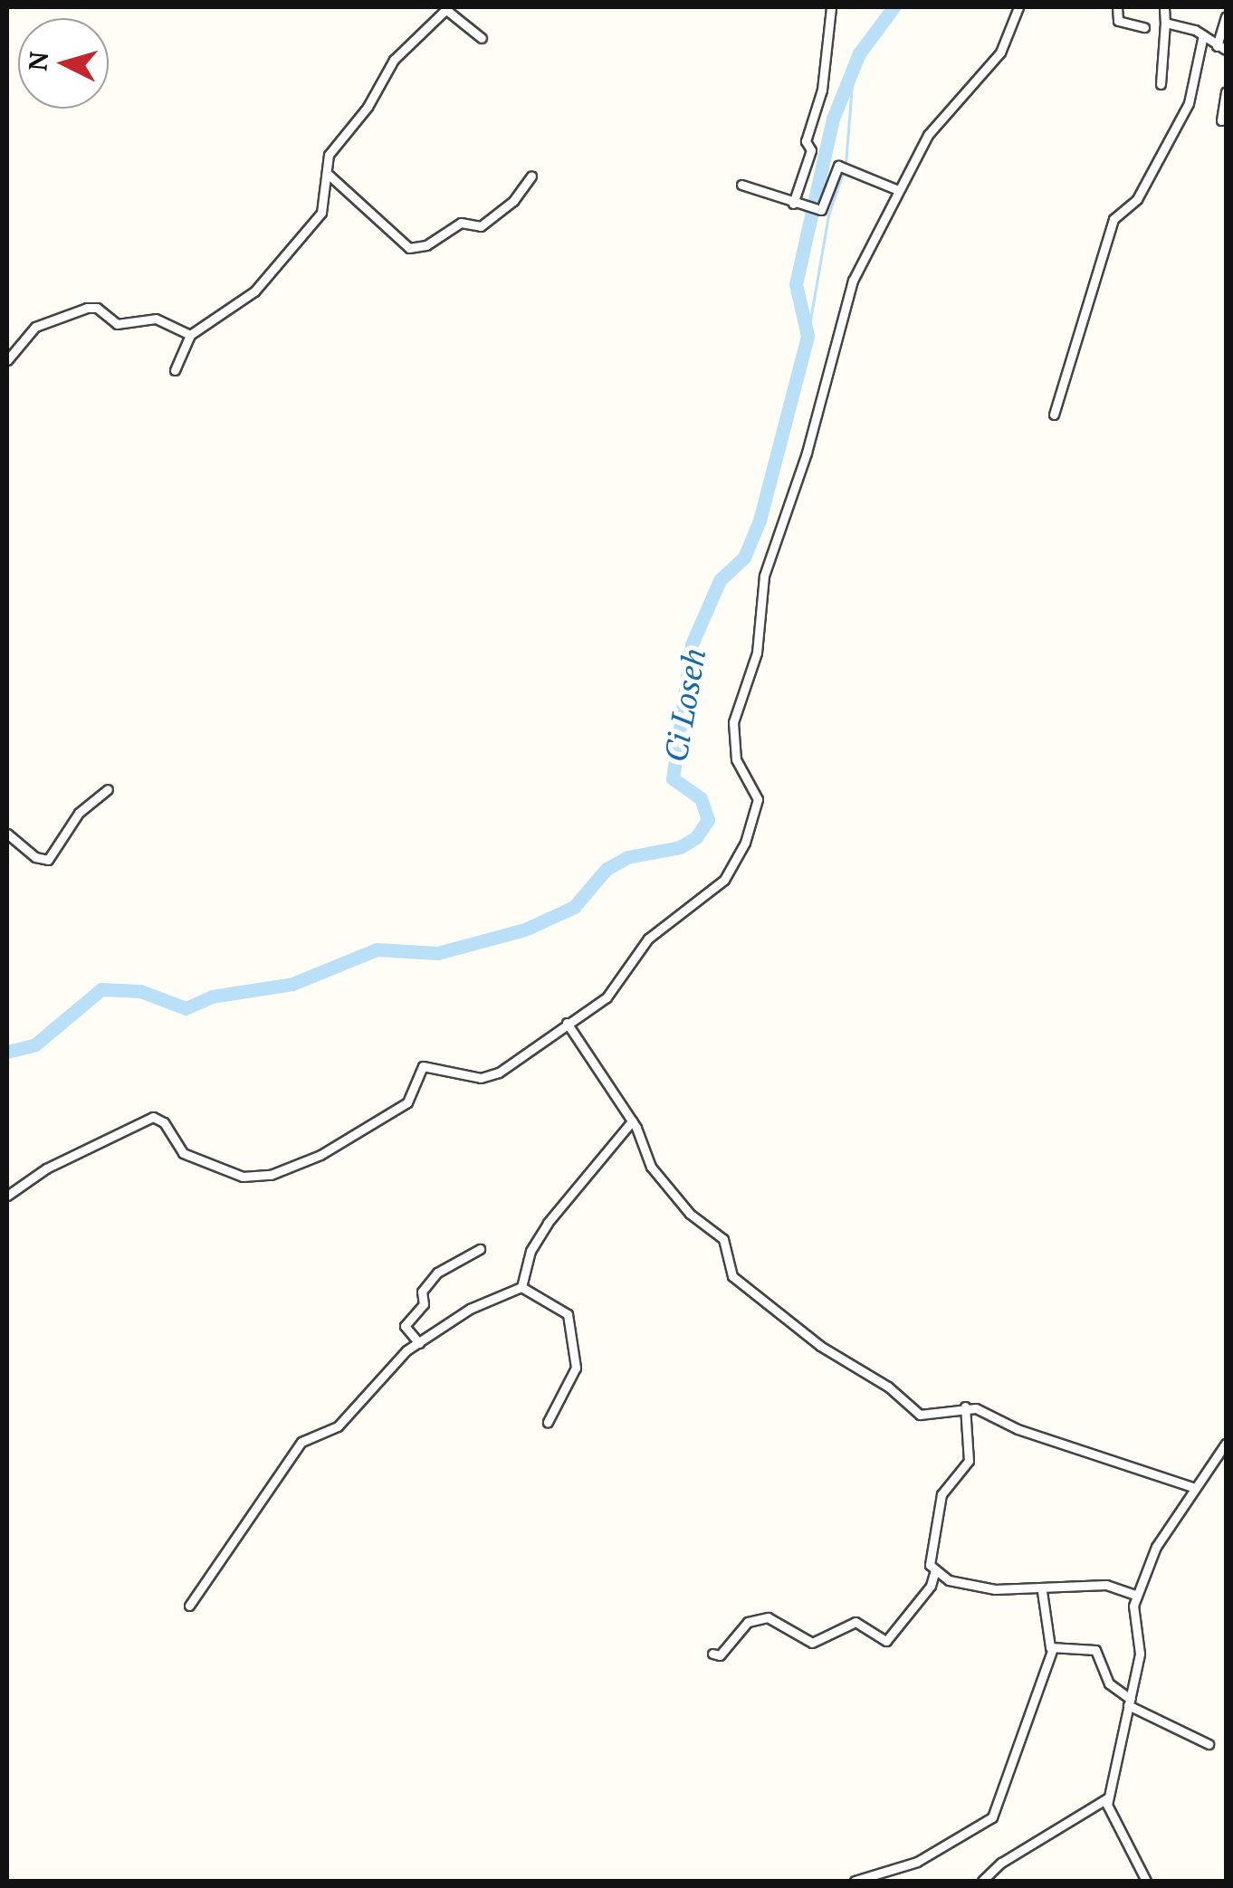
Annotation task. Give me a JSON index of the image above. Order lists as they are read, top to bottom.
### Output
{
  "water": ["Ci Loseh"],
  "north": "left"
}
